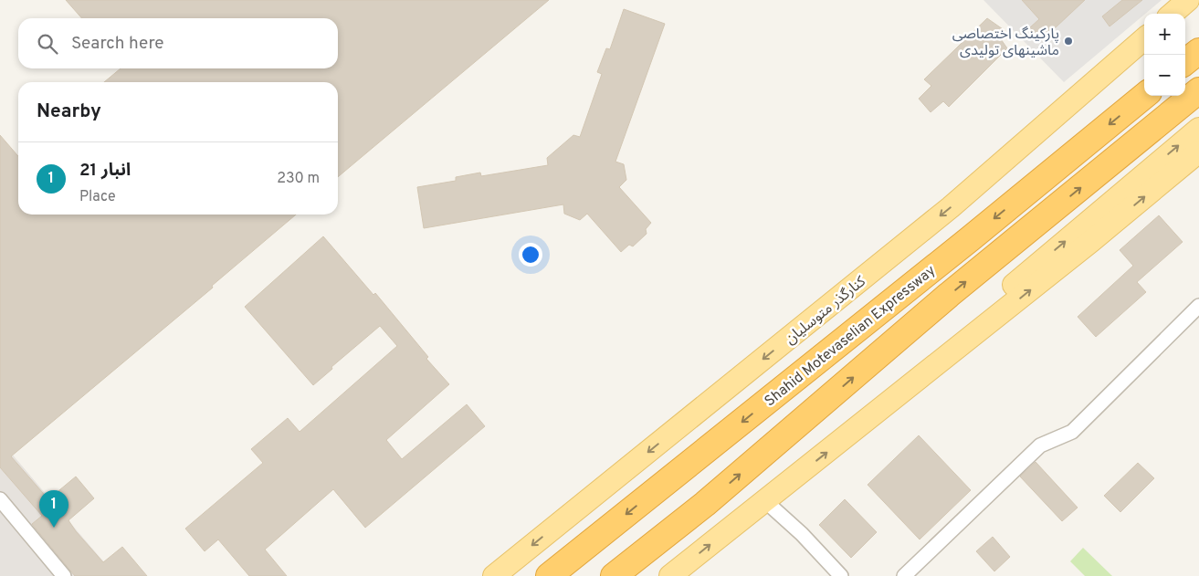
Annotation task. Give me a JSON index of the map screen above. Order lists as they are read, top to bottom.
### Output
{
  "streets": {
    "highway": ["Shahid Motevaselian Expressway"],
    "main road": ["کنارگذر متوسلیان"]
  },
  "places": ["پارکینگ اختصاصی ماشینهای تولیدی"],
  "page": {
    "map_buttons": ["+", "−"],
    "search": "Search here",
    "heading": "Nearby",
    "list": [
      {
        "mark": "1",
        "name": "انبار 21",
        "note": "Place",
        "value": "230 m"
      }
    ],
    "pins": "1"
  }
}
